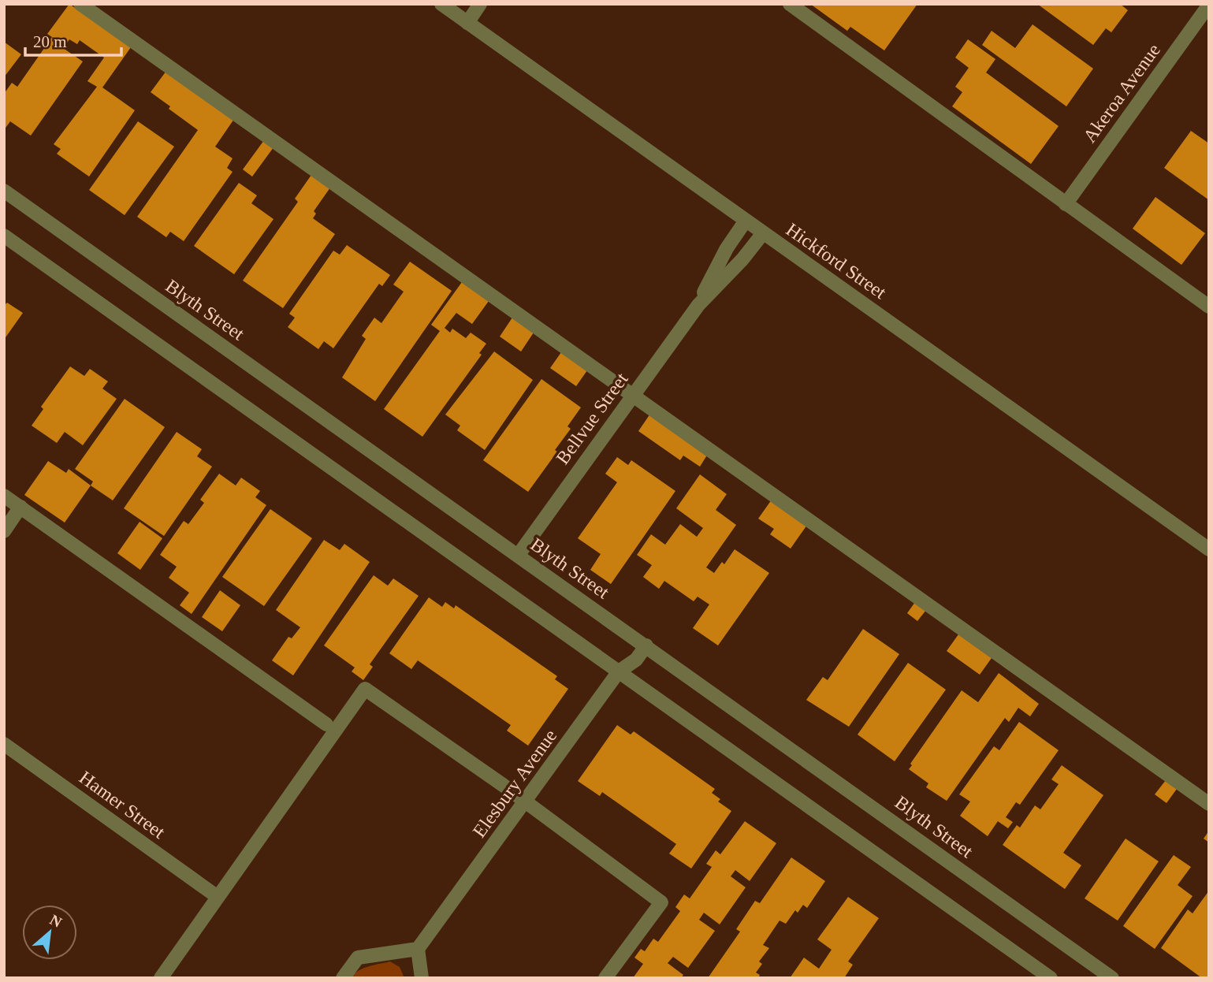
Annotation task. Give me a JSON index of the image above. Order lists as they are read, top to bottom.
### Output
{
  "streets": {
    "street": [
      "Akeroa Avenue",
      "Hickford Street",
      "Blyth Street",
      "Bellvue Street",
      "Elesbury Avenue",
      "Hamer Street"
    ]
  },
  "crossings": [
    ["Hickford Street", "Bellvue Street"],
    ["Blyth Street", "Bellvue Street"],
    ["Blyth Street", "Elesbury Avenue"]
  ],
  "scale_bar": "20 m",
  "north": "top right"
}
